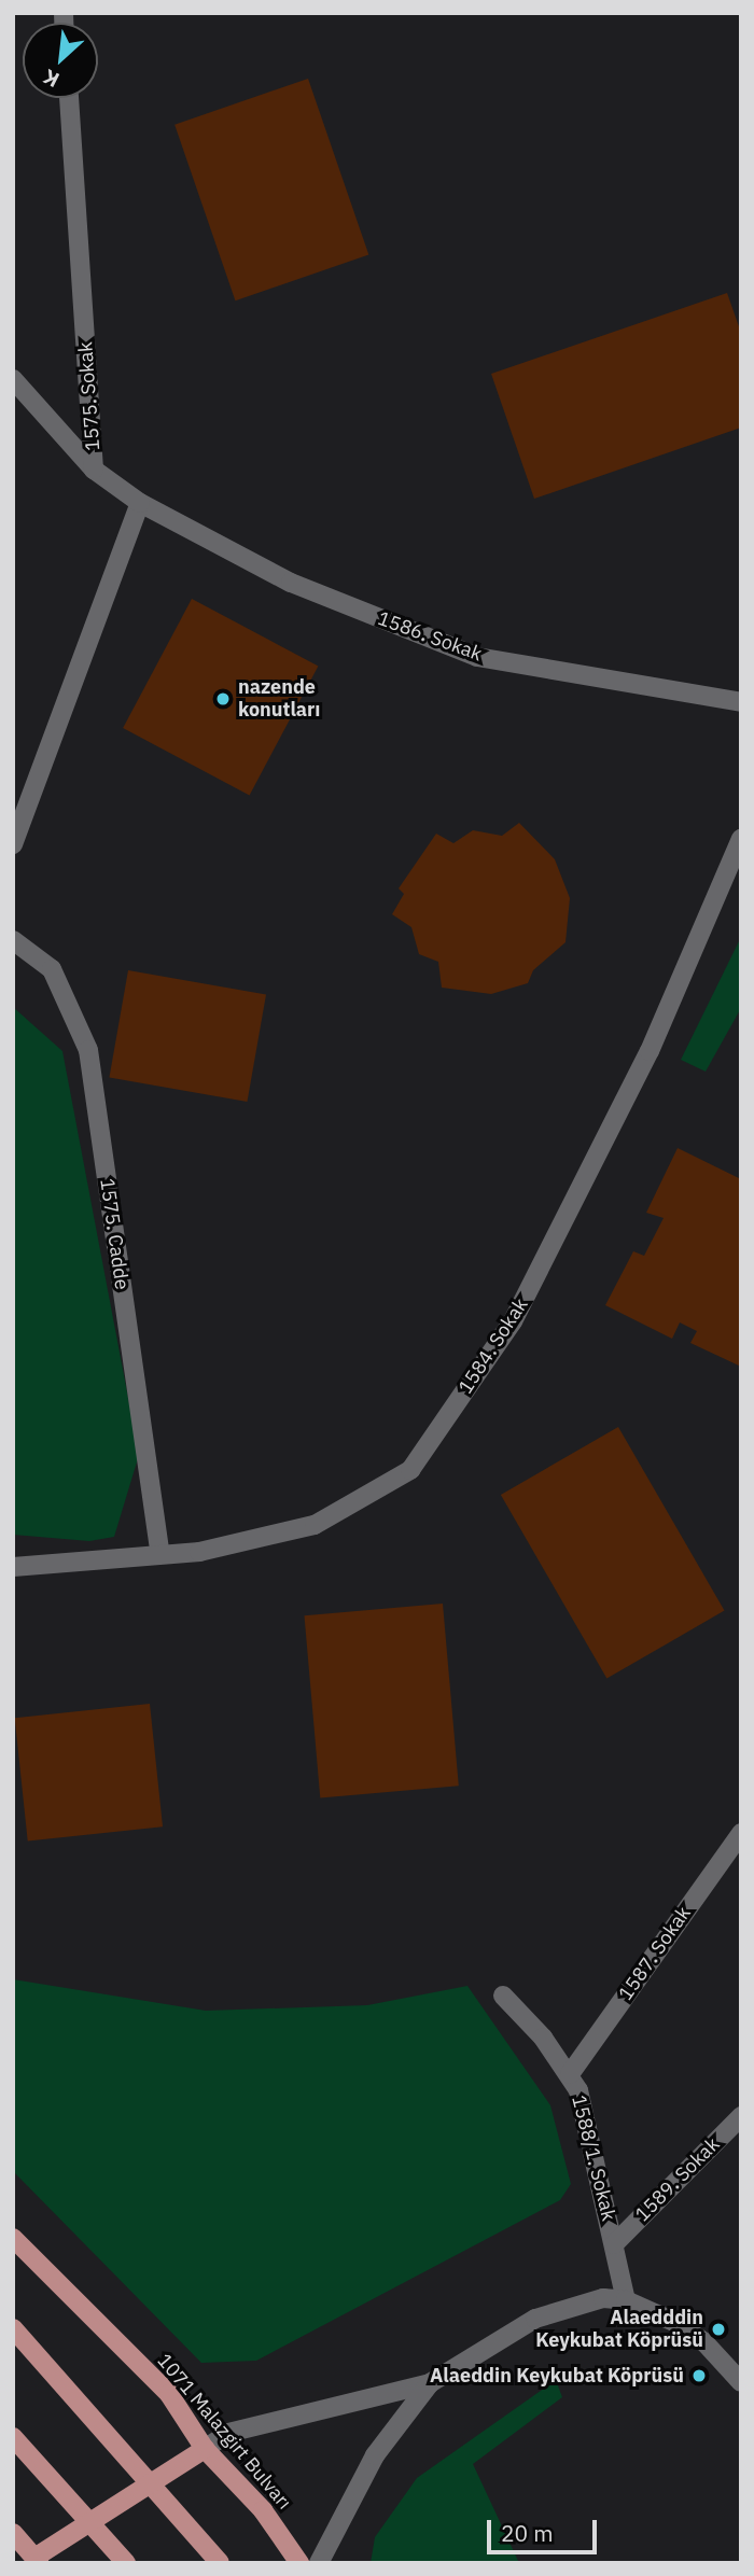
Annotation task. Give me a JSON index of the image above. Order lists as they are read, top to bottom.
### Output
{
  "streets": {
    "main road": ["1071 Malazgirt Bulvarı"],
    "street": [
      "1575. Sokak",
      "1586. Sokak",
      "1575. Cadde",
      "1584. Sokak",
      "1587. Sokak",
      "1588/1. Sokak",
      "1589. Sokak"
    ]
  },
  "crossings": [
    ["1575. Sokak", "1586. Sokak"],
    ["1575. Cadde", "1584. Sokak"],
    ["1587. Sokak", "1588/1. Sokak"],
    ["1588/1. Sokak", "1589. Sokak"]
  ],
  "places": ["nazende konutları", "Alaedddin Keykubat Köprüsü", "Alaeddin Keykubat Köprüsü"],
  "scale_bar": "20 m",
  "north": "bottom left"
}
